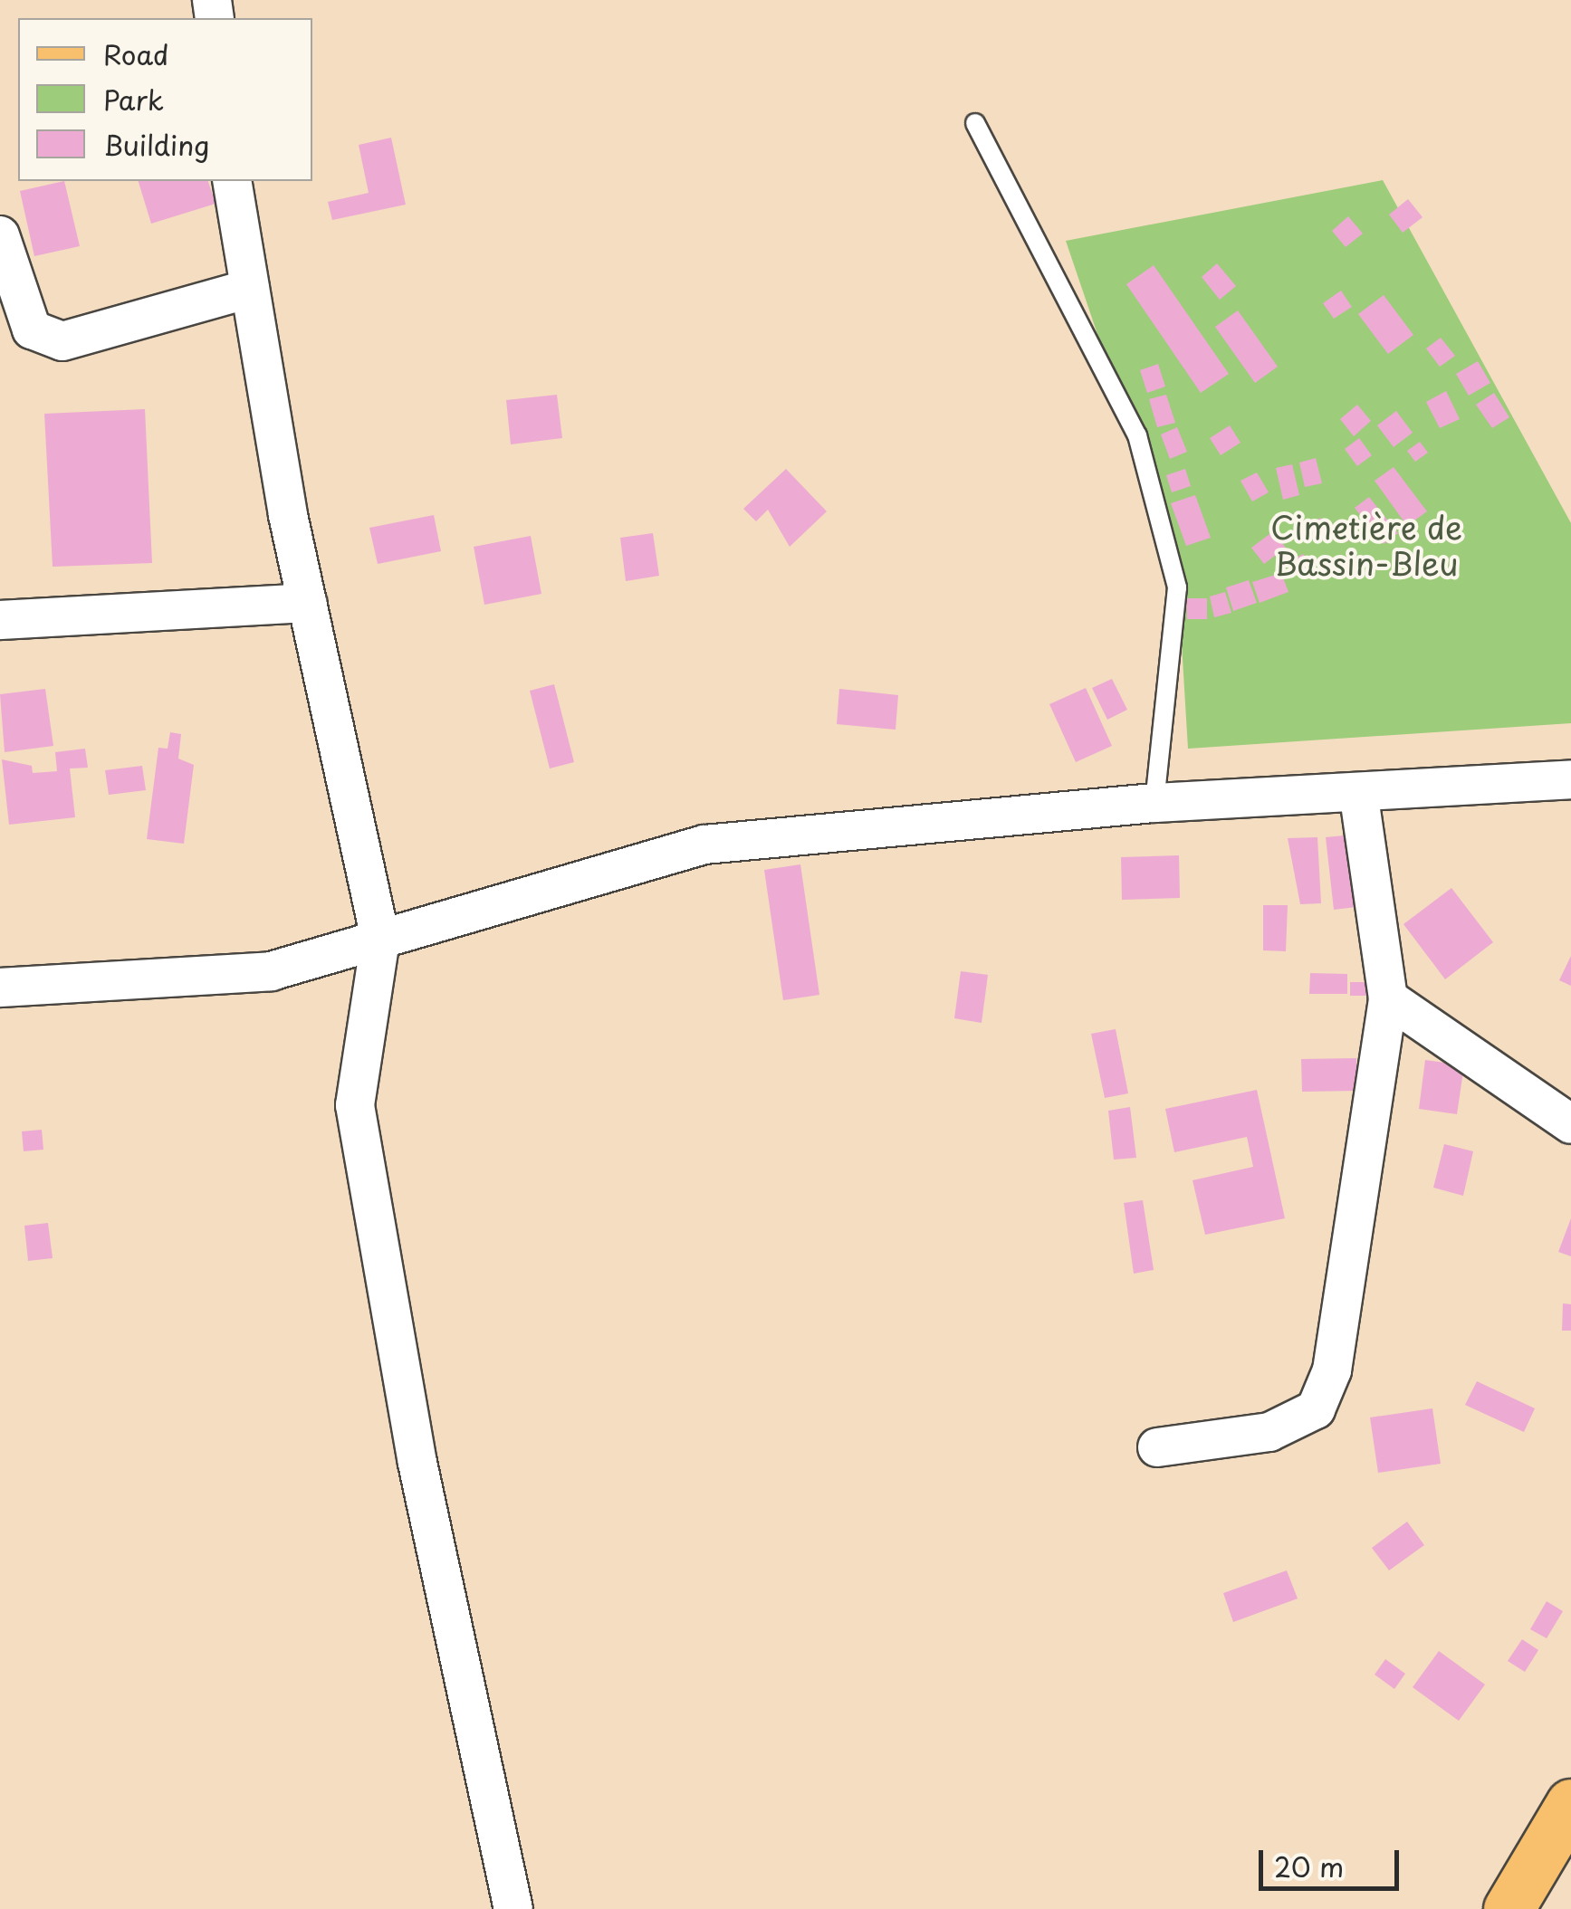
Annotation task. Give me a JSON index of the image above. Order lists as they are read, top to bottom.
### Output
{
  "parks": ["Cimetière de Bassin-Bleu"],
  "legend": ["Road", "Park", "Building"],
  "scale_bar": "20 m"
}
